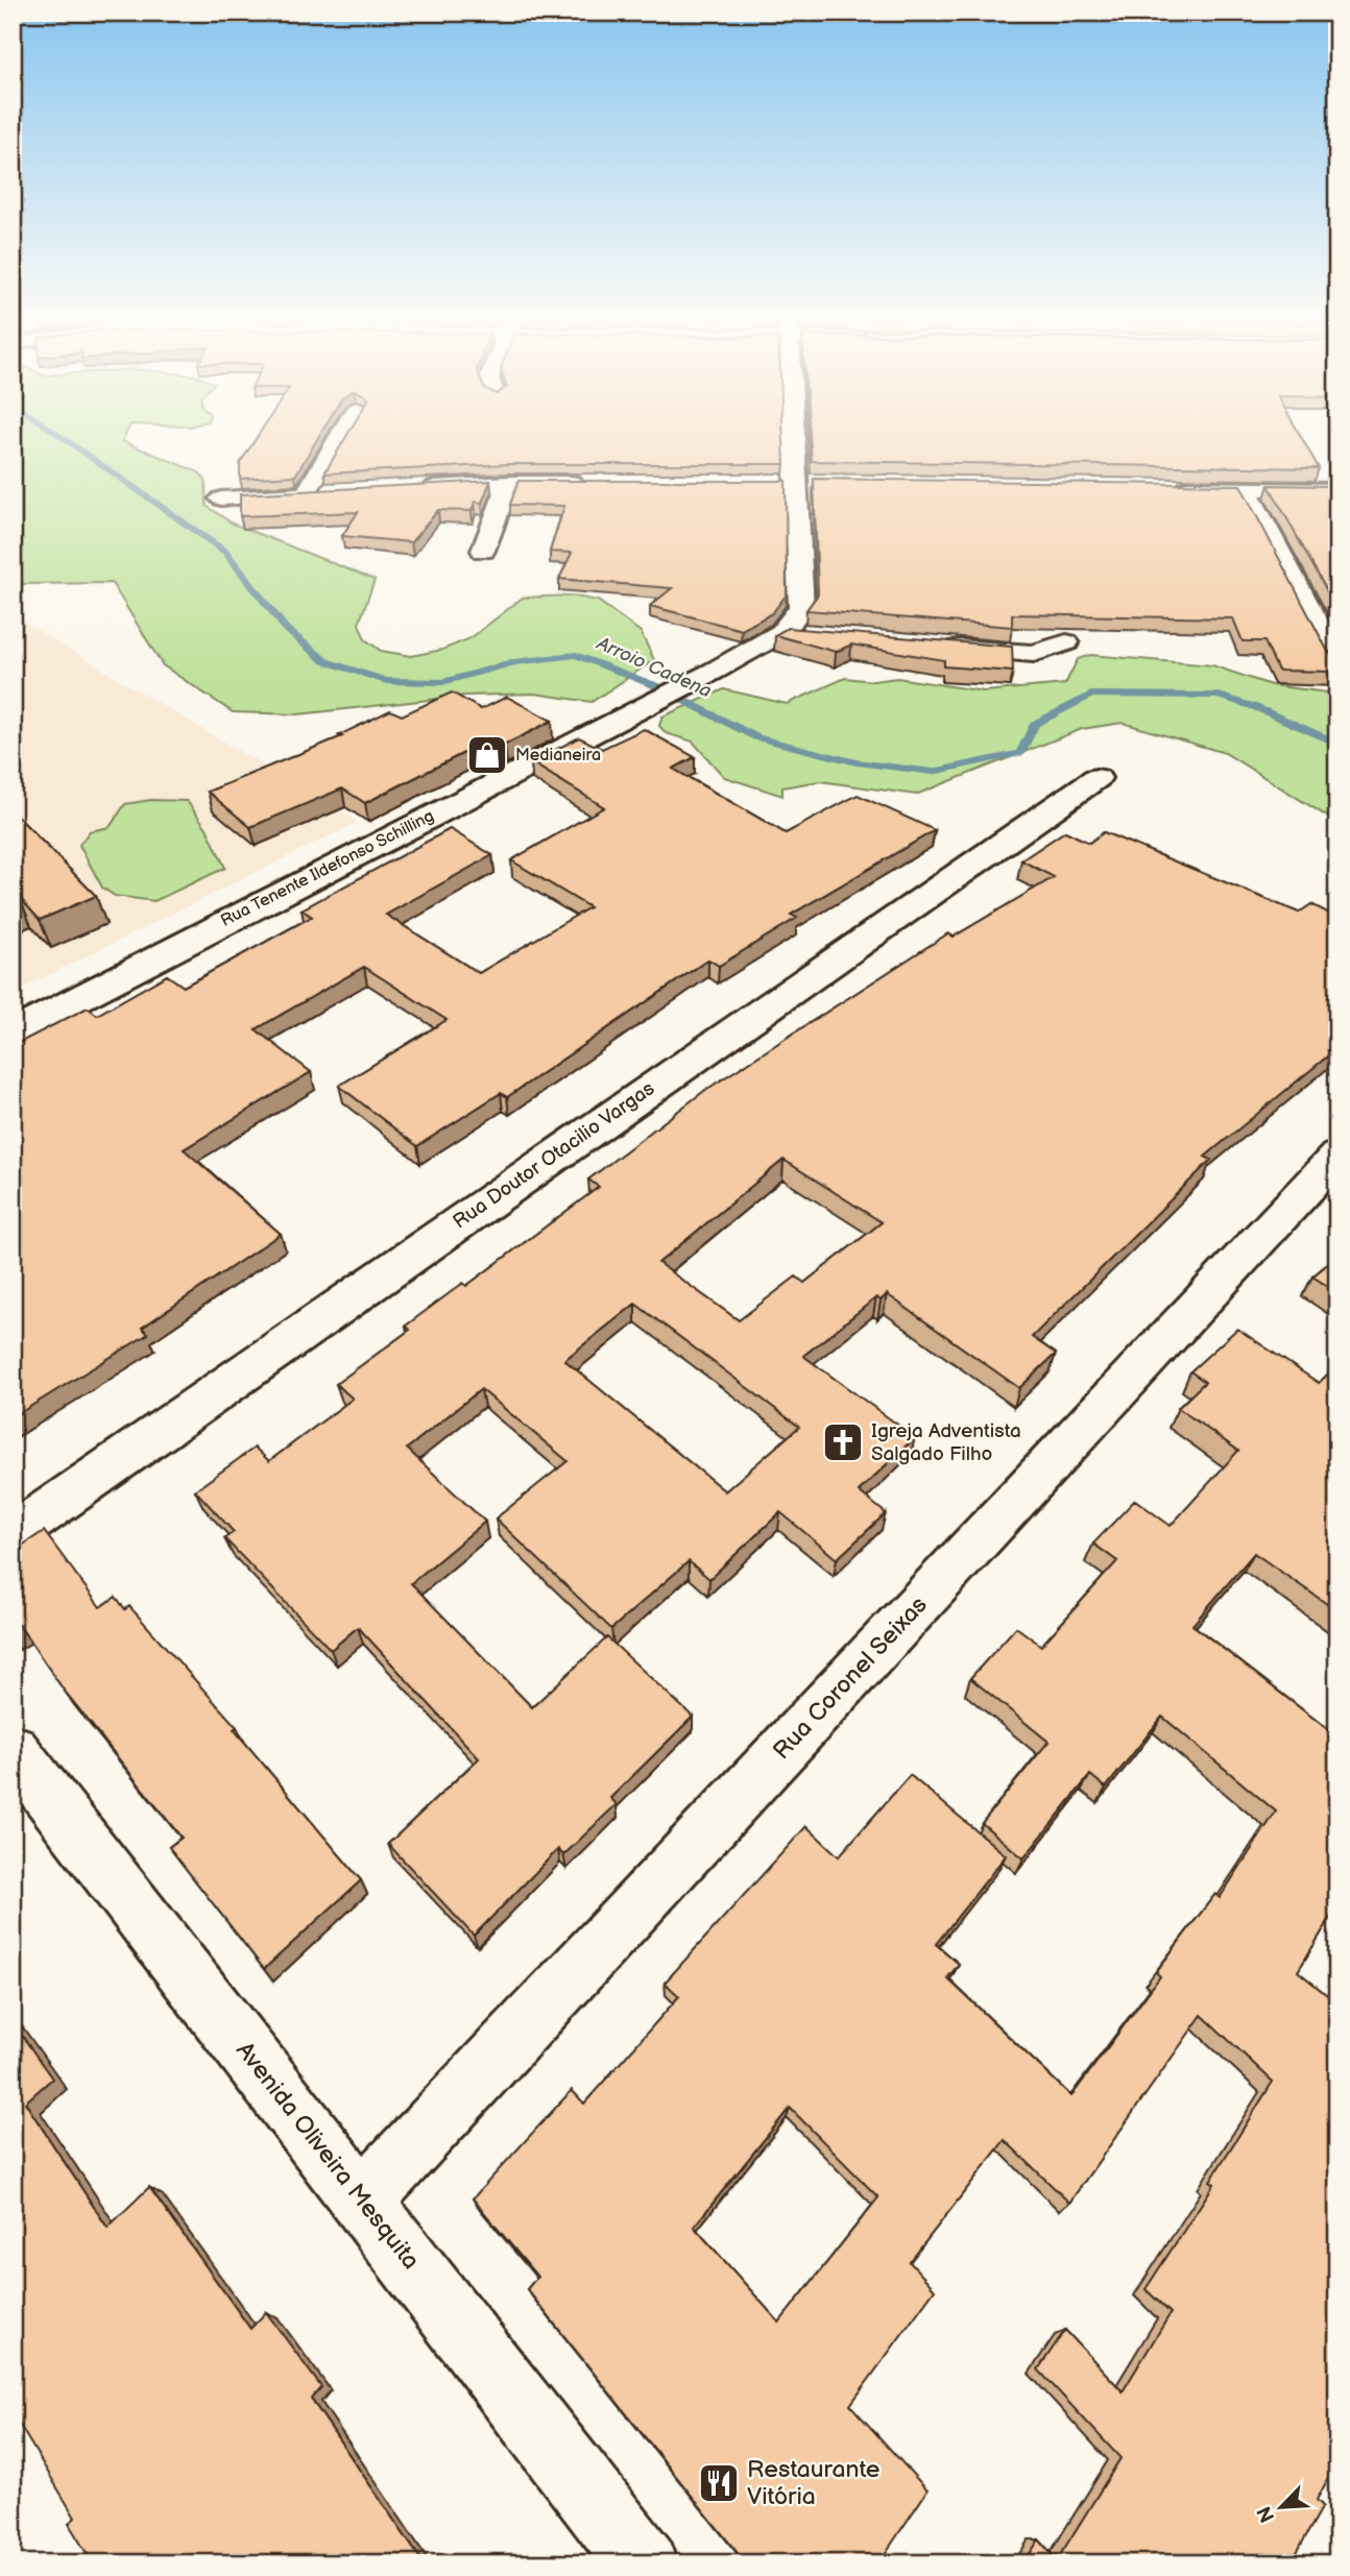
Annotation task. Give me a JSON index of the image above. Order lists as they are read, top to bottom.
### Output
{
  "streets": {
    "street": [
      "Rua Tenente Ildefonso Schilling",
      "Rua Doutor Otacilio Vargas",
      "Rua Coronel Seixas",
      "Avenida Oliveira Mesquita"
    ]
  },
  "crossings": [
    ["Rua Coronel Seixas", "Avenida Oliveira Mesquita"]
  ],
  "water": ["Arroio Cadena"],
  "places": {
    "shop": ["Medianeira"],
    "church": ["Igreja Adventista Salgado Filho"],
    "restaurant": ["Restaurante Vitória"]
  },
  "north": "bottom left"
}
